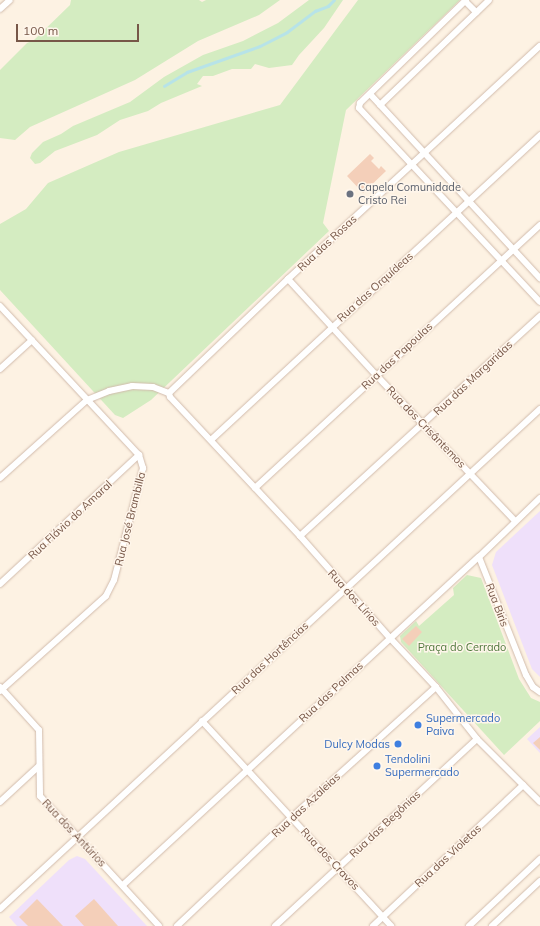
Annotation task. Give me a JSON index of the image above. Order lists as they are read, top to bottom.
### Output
{
  "streets": {
    "street": [
      "Rua das Rosas",
      "Rua das Orquídeas",
      "Rua das Papoulas",
      "Rua das Margaridas",
      "Rua dos Crisântemos",
      "Rua José Brambilla",
      "Rua Flávio do Amaral",
      "Rua dos Lírios",
      "Rua Biris",
      "Rua das Hortências",
      "Rua das Palmas",
      "Rua das Azaleias",
      "Rua das Begônias",
      "Rua dos Antúrios",
      "Rua das Violetas",
      "Rua dos Cravos"
    ]
  },
  "crossings": [
    ["Rua das Rosas", "Rua dos Crisântemos"],
    ["Rua das Rosas", "Rua dos Lírios"],
    ["Rua das Orquídeas", "Rua dos Crisântemos"],
    ["Rua das Orquídeas", "Rua dos Lírios"],
    ["Rua das Papoulas", "Rua dos Crisântemos"],
    ["Rua das Papoulas", "Rua dos Lírios"],
    ["Rua das Margaridas", "Rua dos Crisântemos"],
    ["Rua das Margaridas", "Rua dos Lírios"],
    ["Rua dos Crisântemos", "Rua das Hortências"],
    ["Rua dos Crisântemos", "Rua das Palmas"],
    ["Rua José Brambilla", "Rua Flávio do Amaral"],
    ["Rua José Brambilla", "Rua dos Antúrios"],
    ["Rua dos Lírios", "Rua das Hortências"],
    ["Rua dos Lírios", "Rua das Palmas"],
    ["Rua dos Lírios", "Rua das Azaleias"],
    ["Rua dos Lírios", "Rua das Begônias"],
    ["Rua dos Lírios", "Rua das Violetas"],
    ["Rua Biris", "Rua das Palmas"],
    ["Rua das Hortências", "Rua dos Antúrios"],
    ["Rua das Hortências", "Rua dos Cravos"],
    ["Rua das Palmas", "Rua dos Antúrios"],
    ["Rua das Palmas", "Rua dos Cravos"],
    ["Rua das Azaleias", "Rua dos Cravos"],
    ["Rua das Begônias", "Rua dos Cravos"],
    ["Rua das Violetas", "Rua dos Cravos"]
  ],
  "parks": ["Praça do Cerrado"],
  "places": [
    "Capela Comunidade Cristo Rei",
    "Supermercado Paiva",
    "Dulcy Modas",
    "Tendolini Supermercado"
  ],
  "scale_bar": "100 m"
}
